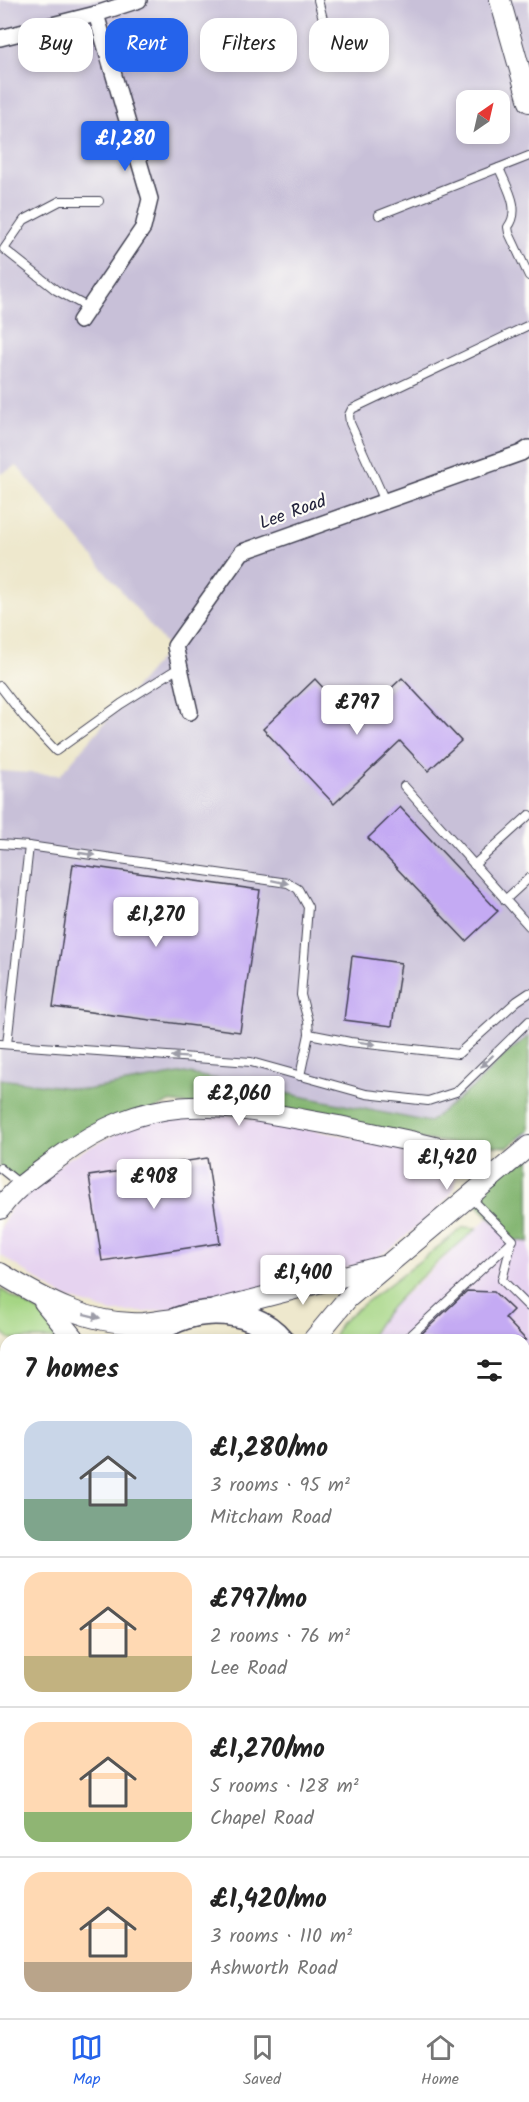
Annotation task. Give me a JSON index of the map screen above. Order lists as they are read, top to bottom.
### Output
{
  "streets": {
    "street": ["Lee Road"]
  },
  "north": "top right",
  "page": {
    "chip": [
      "Buy",
      "Rent",
      "Filters",
      "New"
    ],
    "price": [
      "£1,280",
      "£797",
      "£1,270",
      "£2,060",
      "£1,420",
      "£908",
      "£1,400"
    ],
    "heading": "7 homes",
    "list": [
      {
        "name": "£1,280/mo",
        "note": "3 rooms · 95 m² · Mitcham Road"
      },
      {
        "name": "£797/mo",
        "note": "2 rooms · 76 m² · Lee Road"
      },
      {
        "name": "£1,270/mo",
        "note": "5 rooms · 128 m² · Chapel Road"
      },
      {
        "name": "£1,420/mo",
        "note": "3 rooms · 110 m² · Ashworth Road"
      }
    ],
    "tabs": ["Map", "Saved", "Home"]
  }
}
